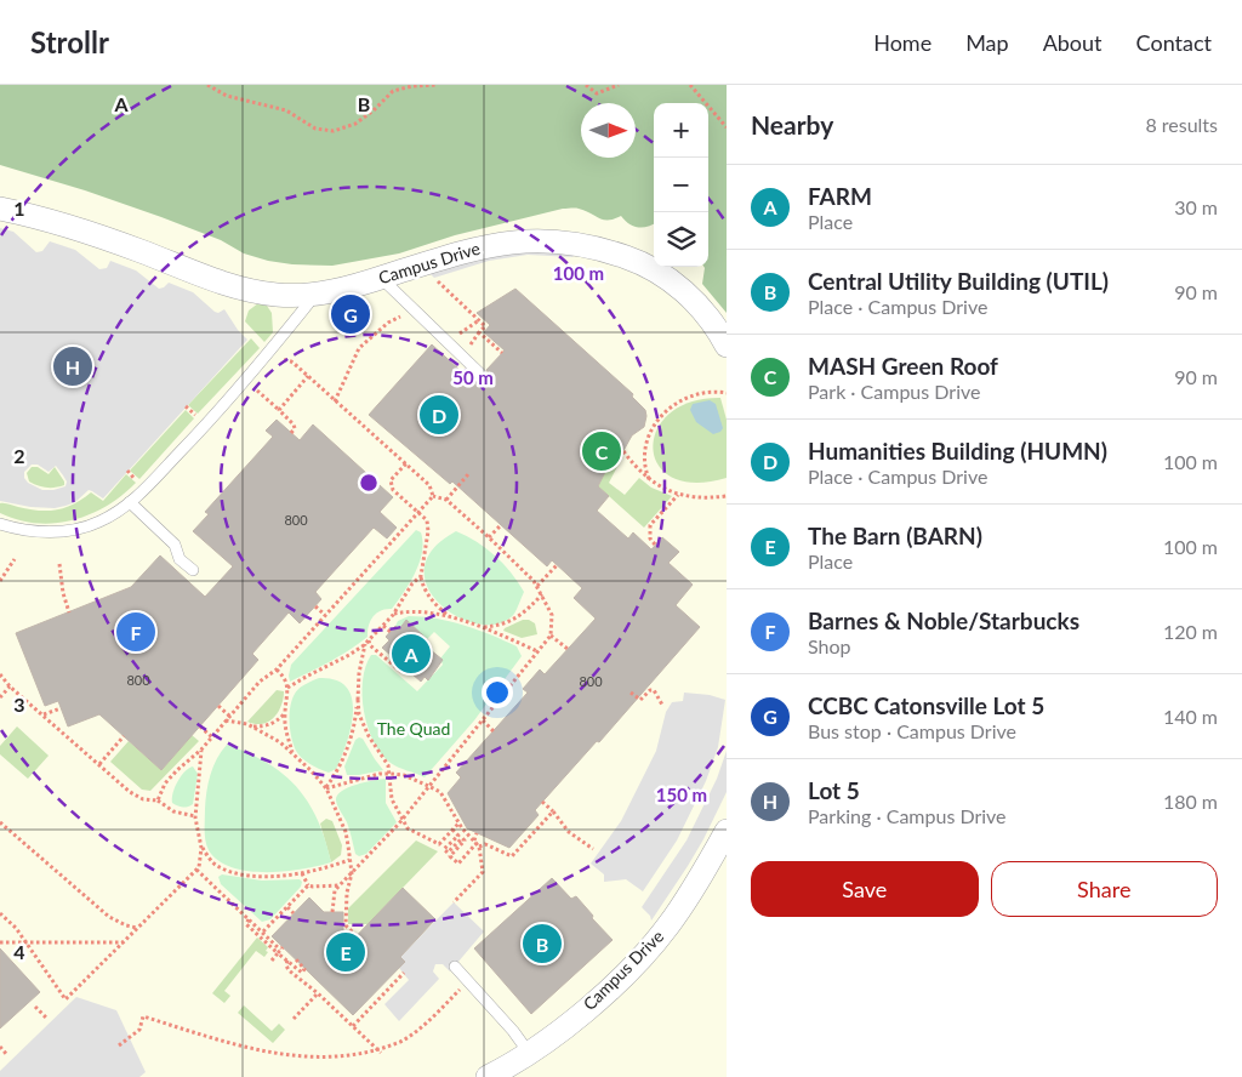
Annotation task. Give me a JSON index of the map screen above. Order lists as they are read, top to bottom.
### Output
{
  "streets": {
    "street": ["Campus Drive"]
  },
  "parks": ["The Quad"],
  "house_numbers": ["800", "800", "800"],
  "north": "right",
  "page": {
    "header": "Strollr",
    "nav": [
      "Home",
      "Map",
      "About",
      "Contact"
    ],
    "heading": ["Nearby", "8 results"],
    "map_buttons": ["+", "−"],
    "list": [
      {
        "mark": "A",
        "name": "FARM",
        "note": "Place",
        "value": "30 m"
      },
      {
        "mark": "B",
        "name": "Central Utility Building (UTIL)",
        "note": "Place · Campus Drive",
        "value": "90 m"
      },
      {
        "mark": "C",
        "name": "MASH Green Roof",
        "note": "Park · Campus Drive",
        "value": "90 m"
      },
      {
        "mark": "D",
        "name": "Humanities Building (HUMN)",
        "note": "Place · Campus Drive",
        "value": "100 m"
      },
      {
        "mark": "E",
        "name": "The Barn (BARN)",
        "note": "Place",
        "value": "100 m"
      },
      {
        "mark": "F",
        "name": "Barnes & Noble/Starbucks",
        "note": "Shop",
        "value": "120 m"
      },
      {
        "mark": "G",
        "name": "CCBC Catonsville Lot 5",
        "note": "Bus stop · Campus Drive",
        "value": "140 m"
      },
      {
        "mark": "H",
        "name": "Lot 5",
        "note": "Parking · Campus Drive",
        "value": "180 m"
      }
    ],
    "pins": [
      "G",
      "H",
      "D",
      "C",
      "F",
      "A",
      "B",
      "E"
    ],
    "buttons": ["Save", "Share"]
  },
  "grid": {
    "columns": ["A", "B"],
    "rows": [
      "1",
      "2",
      "3",
      "4"
    ]
  },
  "rings": ["100 m", "50 m", "150 m"]
}
